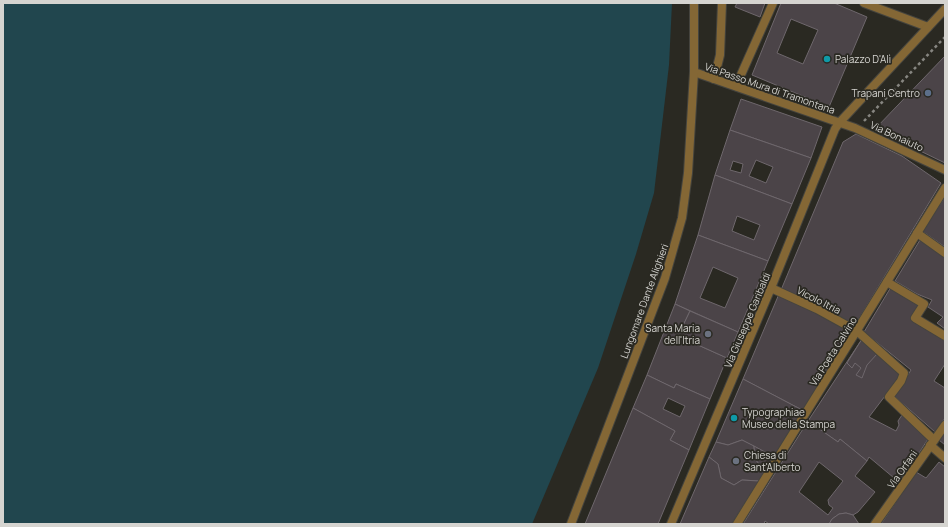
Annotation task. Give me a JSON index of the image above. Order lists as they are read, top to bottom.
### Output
{
  "streets": {
    "street": [
      "Via Passo Mura di Tramontana",
      "Via Bonaiuto",
      "Vicolo Itria",
      "Lungomare Dante Alighieri",
      "Via Giuseppe Garibaldi",
      "Via Poeta Calvino",
      "Via Orfani"
    ]
  },
  "crossings": [
    ["Via Passo Mura di Tramontana", "Via Bonaiuto"],
    ["Via Passo Mura di Tramontana", "Lungomare Dante Alighieri"],
    ["Via Passo Mura di Tramontana", "Via Giuseppe Garibaldi"],
    ["Via Bonaiuto", "Via Giuseppe Garibaldi"],
    ["Vicolo Itria", "Via Giuseppe Garibaldi"],
    ["Vicolo Itria", "Via Poeta Calvino"],
    ["Vicolo Itria", "Via Orfani"]
  ],
  "places": [
    "Palazzo D'Alì",
    "Trapani Centro",
    "Santa Maria dell'Itria",
    "Typographiae Museo della Stampa",
    "Chiesa di Sant'Alberto"
  ]
}
